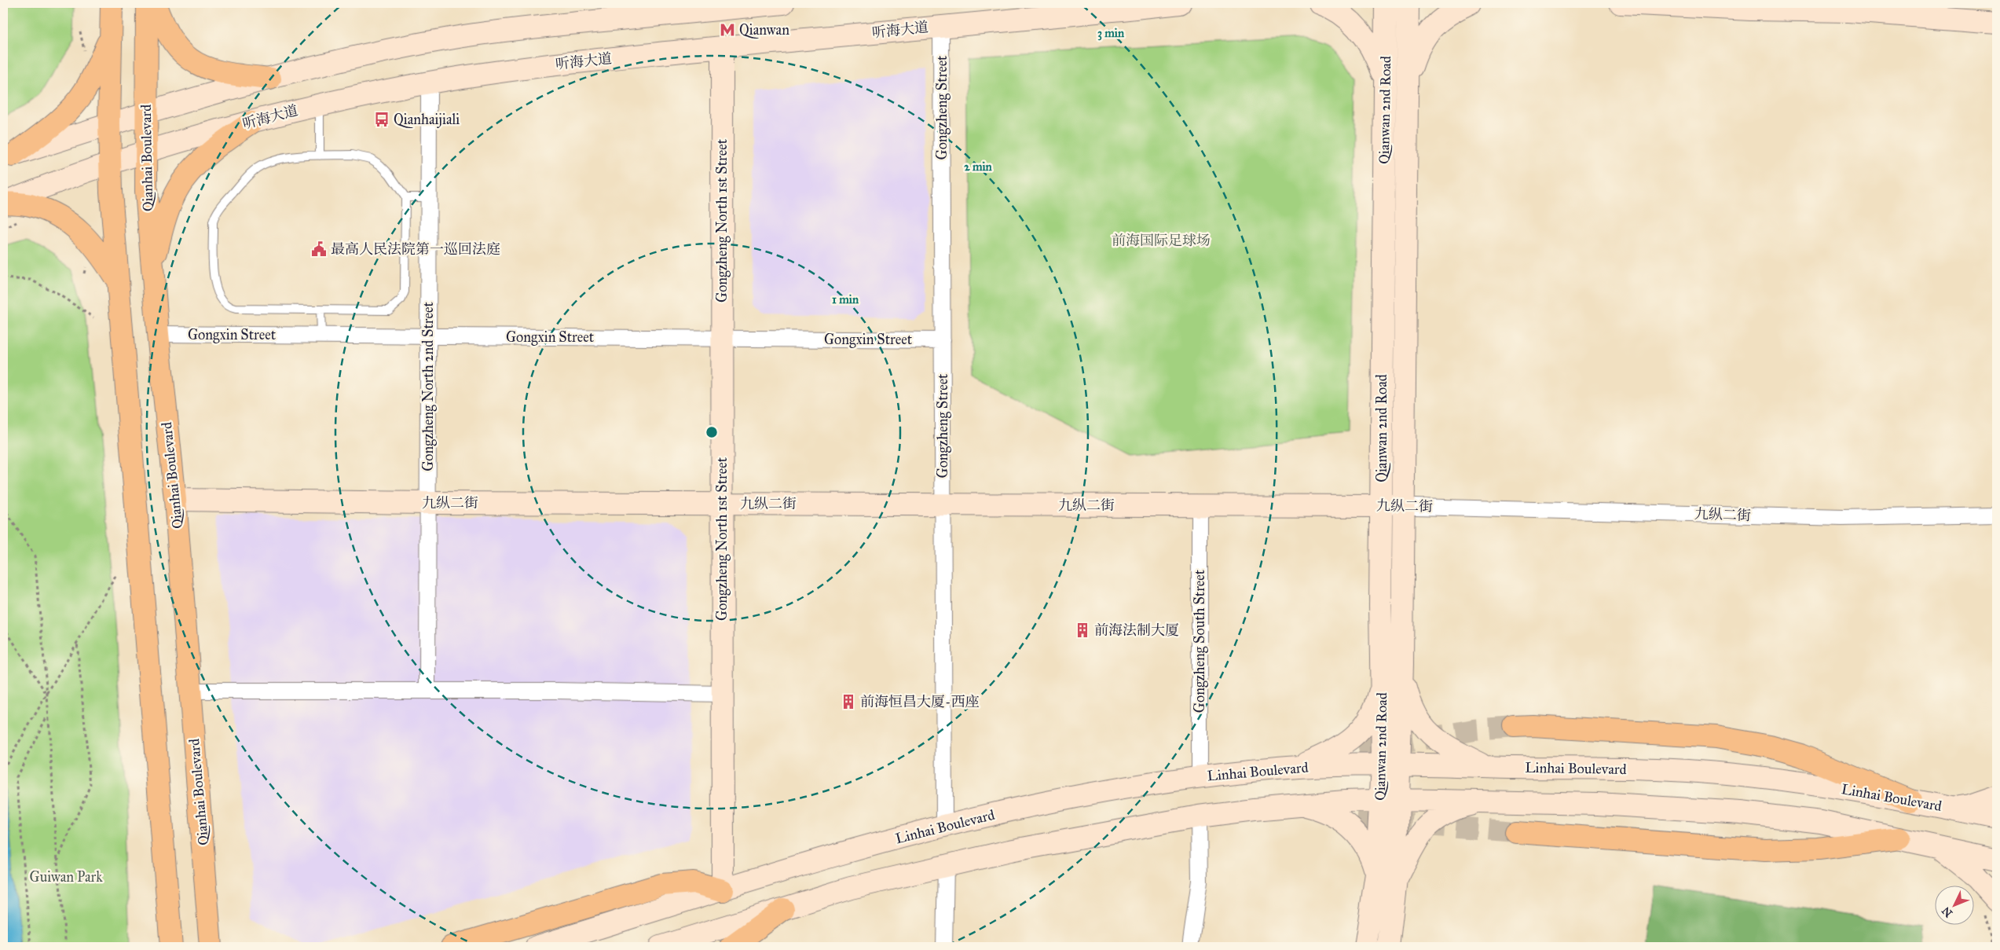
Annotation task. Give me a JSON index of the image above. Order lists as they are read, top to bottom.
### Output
{
  "streets": {
    "main road": [
      "听海大道",
      "Qianwan 2nd Road",
      "Qianhai Boulevard",
      "Gongzheng North 1st Street",
      "九纵二街",
      "Linhai Boulevard"
    ],
    "street": [
      "Gongzheng Street",
      "Gongxin Street",
      "Gongzheng North 2nd Street",
      "Gongzheng South Street"
    ]
  },
  "crossings": [
    ["听海大道", "Gongzheng Street"],
    ["听海大道", "Qianhai Boulevard"],
    ["听海大道", "Gongzheng North 1st Street"],
    ["听海大道", "Gongzheng North 2nd Street"],
    ["Gongzheng Street", "Gongxin Street"],
    ["Gongzheng Street", "九纵二街"],
    ["Gongzheng Street", "Linhai Boulevard"],
    ["Qianwan 2nd Road", "九纵二街"],
    ["Qianwan 2nd Road", "Linhai Boulevard"],
    ["Qianhai Boulevard", "Gongxin Street"],
    ["Qianhai Boulevard", "九纵二街"],
    ["Gongzheng North 1st Street", "Gongxin Street"],
    ["Gongzheng North 1st Street", "九纵二街"],
    ["Gongzheng North 1st Street", "Linhai Boulevard"],
    ["Gongxin Street", "Gongzheng North 2nd Street"],
    ["Gongzheng North 2nd Street", "九纵二街"],
    ["九纵二街", "Gongzheng South Street"],
    ["Gongzheng South Street", "Linhai Boulevard"]
  ],
  "parks": ["前海国际足球场", "Guiwan Park"],
  "places": {
    "metro station": ["Qianwan"],
    "bus stop": ["Qianhaijiali"],
    "public building": ["最高人民法院第一巡回法庭"],
    "building": ["前海法制大厦", "前海恒昌大厦-西座"]
  },
  "north": "bottom left",
  "rings": ["3 min", "2 min", "1 min"]
}
